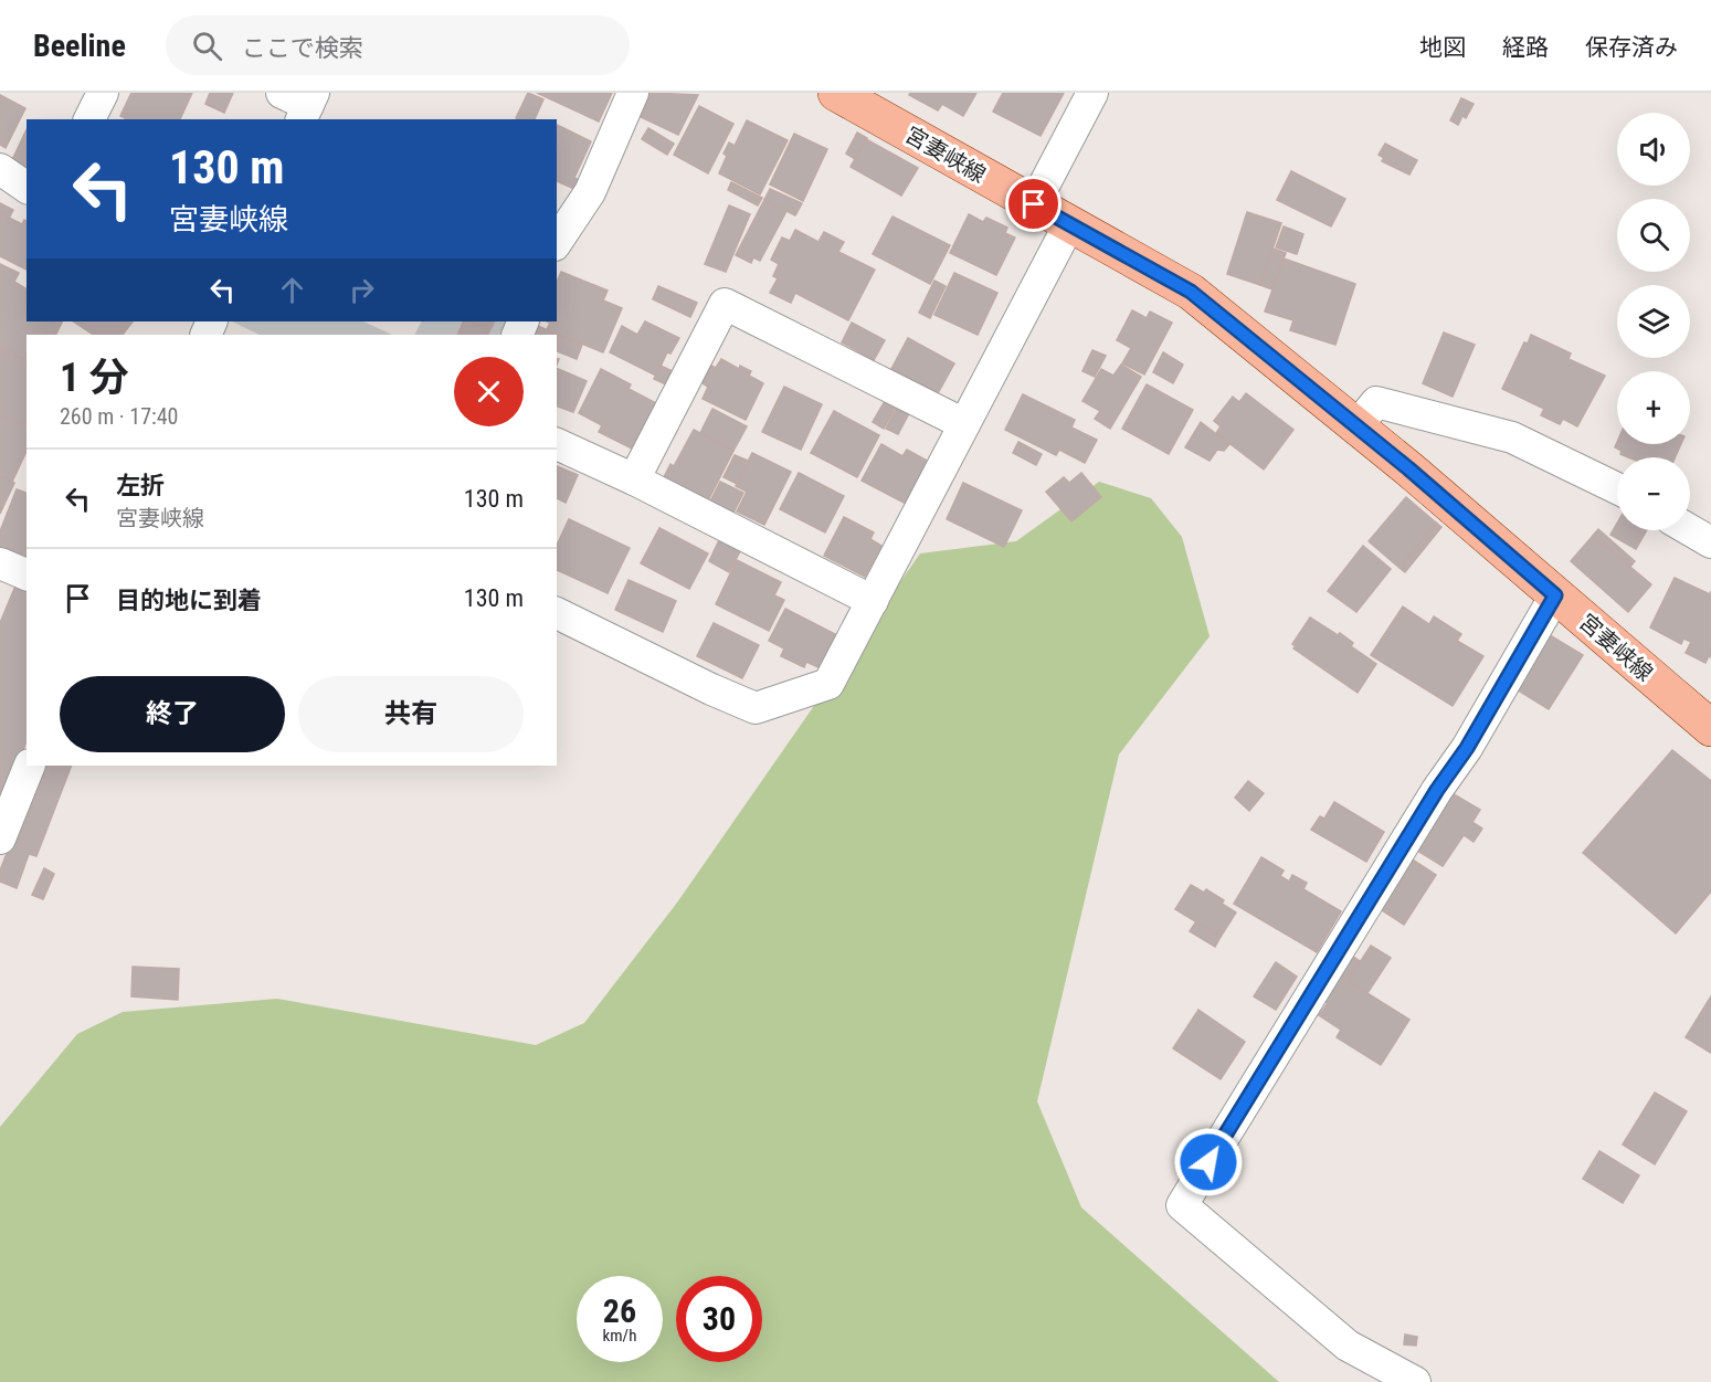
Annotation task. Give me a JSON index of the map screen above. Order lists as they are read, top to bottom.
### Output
{
  "streets": {
    "main road": ["宮妻峡線"]
  },
  "page": {
    "header": "Beeline",
    "search": "ここで検索",
    "nav": ["地図", "経路", "保存済み"],
    "map_buttons": ["+", "−"],
    "turn": ["130 m", "宮妻峡線"],
    "heading": ["1 分", "260 m · 17:40"],
    "list": [
      {
        "name": "左折",
        "note": "宮妻峡線",
        "value": "130 m"
      },
      {
        "name": "目的地に到着",
        "value": "130 m"
      }
    ],
    "buttons": ["終了", "共有"],
    "speed": "26 km/h",
    "limit": "30"
  }
}
